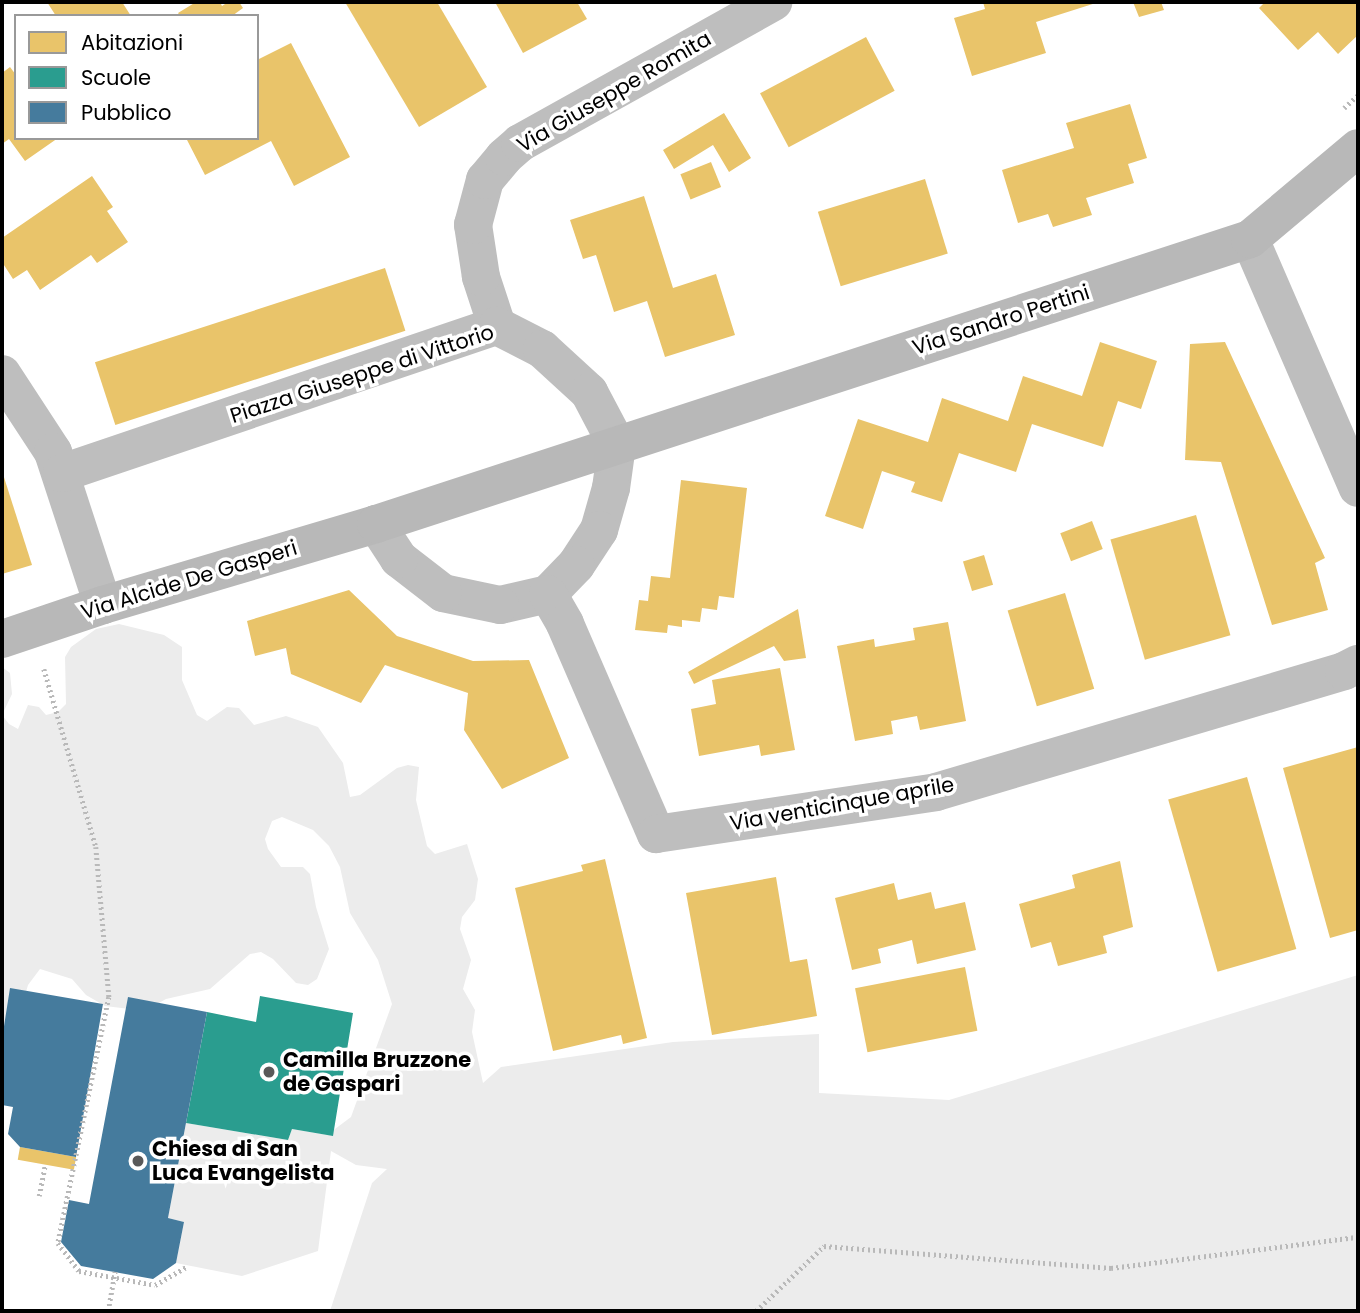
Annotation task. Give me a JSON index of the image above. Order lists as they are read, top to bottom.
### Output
{
  "streets": {
    "street": [
      "Via Giuseppe Romita",
      "Via Sandro Pertini",
      "Piazza Giuseppe di Vittorio",
      "Via Alcide De Gasperi",
      "Via venticinque aprile"
    ]
  },
  "crossings": [
    ["Via Giuseppe Romita", "Piazza Giuseppe di Vittorio"],
    ["Via Sandro Pertini", "Piazza Giuseppe di Vittorio"]
  ],
  "places": ["Camilla Bruzzone de Gaspari", "Chiesa di San Luca Evangelista"],
  "legend": ["Abitazioni", "Scuole", "Pubblico"]
}
